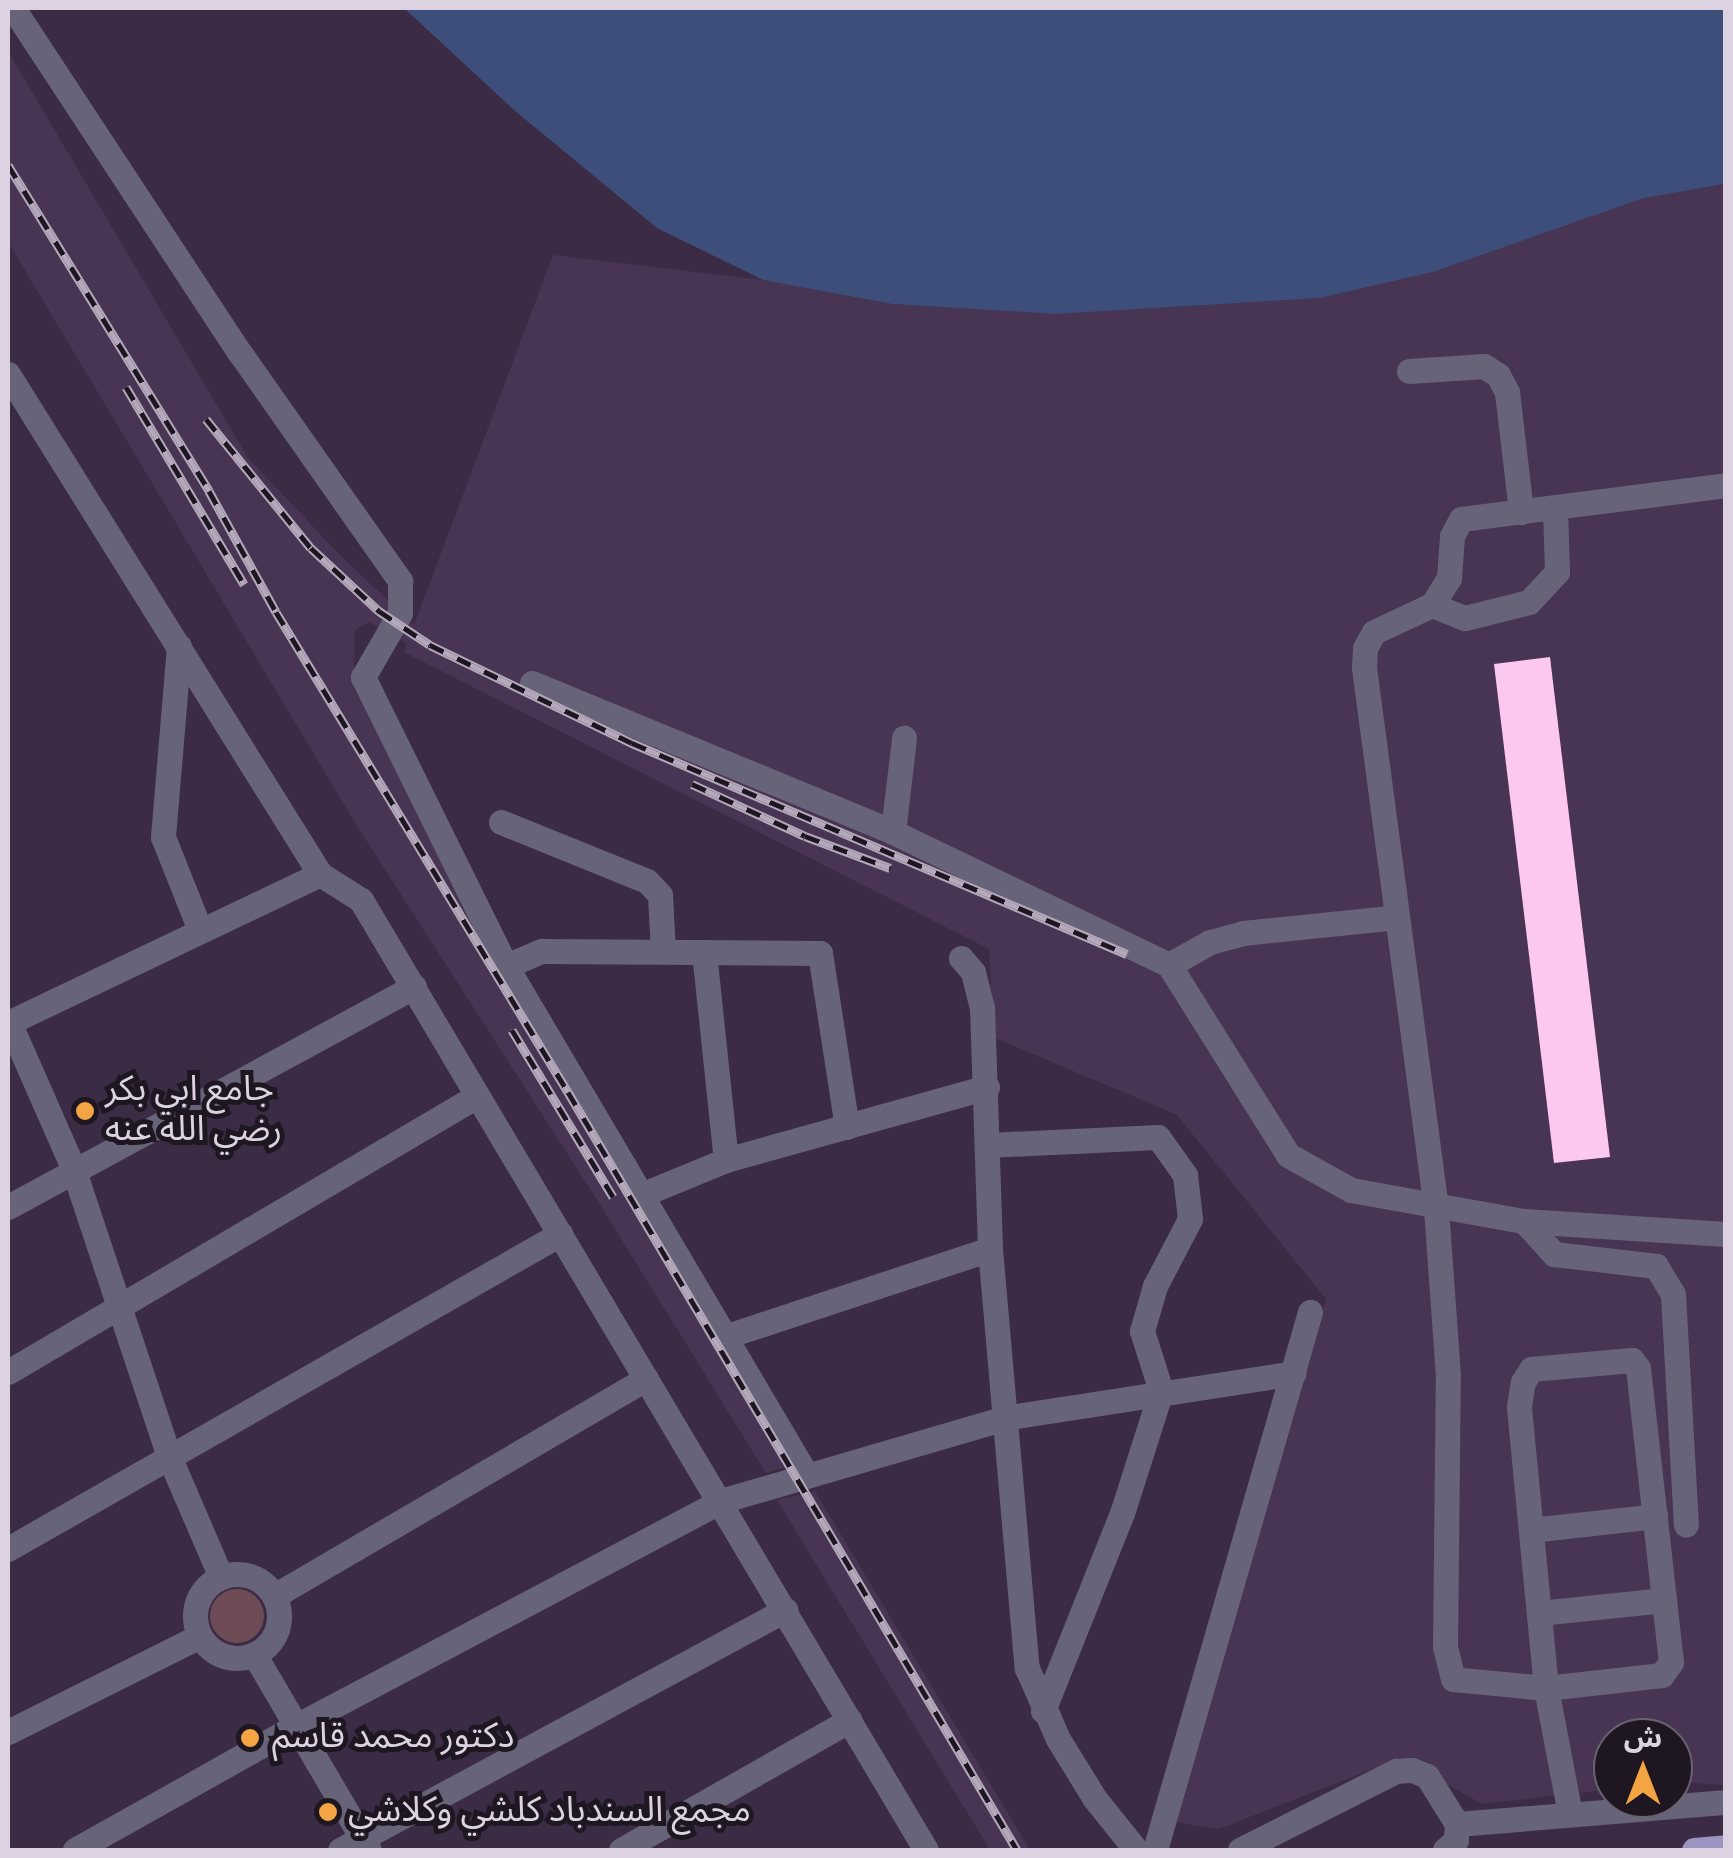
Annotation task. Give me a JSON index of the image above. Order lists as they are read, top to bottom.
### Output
{
  "places": ["جامع ابي بكر رضي الله عنه", "دكتور محمد قاسم", "مجمع السندباد كلشي وكلاشي"],
  "north": "top"
}
